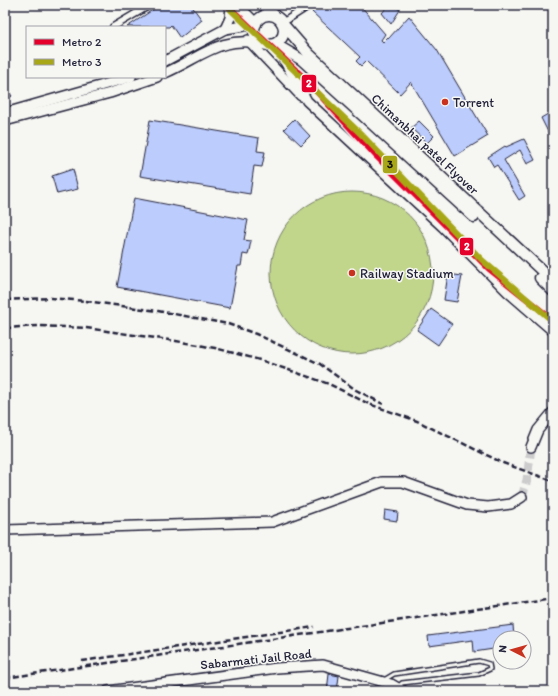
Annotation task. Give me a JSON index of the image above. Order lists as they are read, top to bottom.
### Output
{
  "streets": {
    "main road": ["Chimanbhai patel Flyover", "Sabarmati Jail Road"]
  },
  "places": ["Torrent", "Railway Stadium"],
  "lines": ["metro line 2", "metro line 3"],
  "legend": ["Metro 2", "Metro 3"],
  "north": "left"
}
